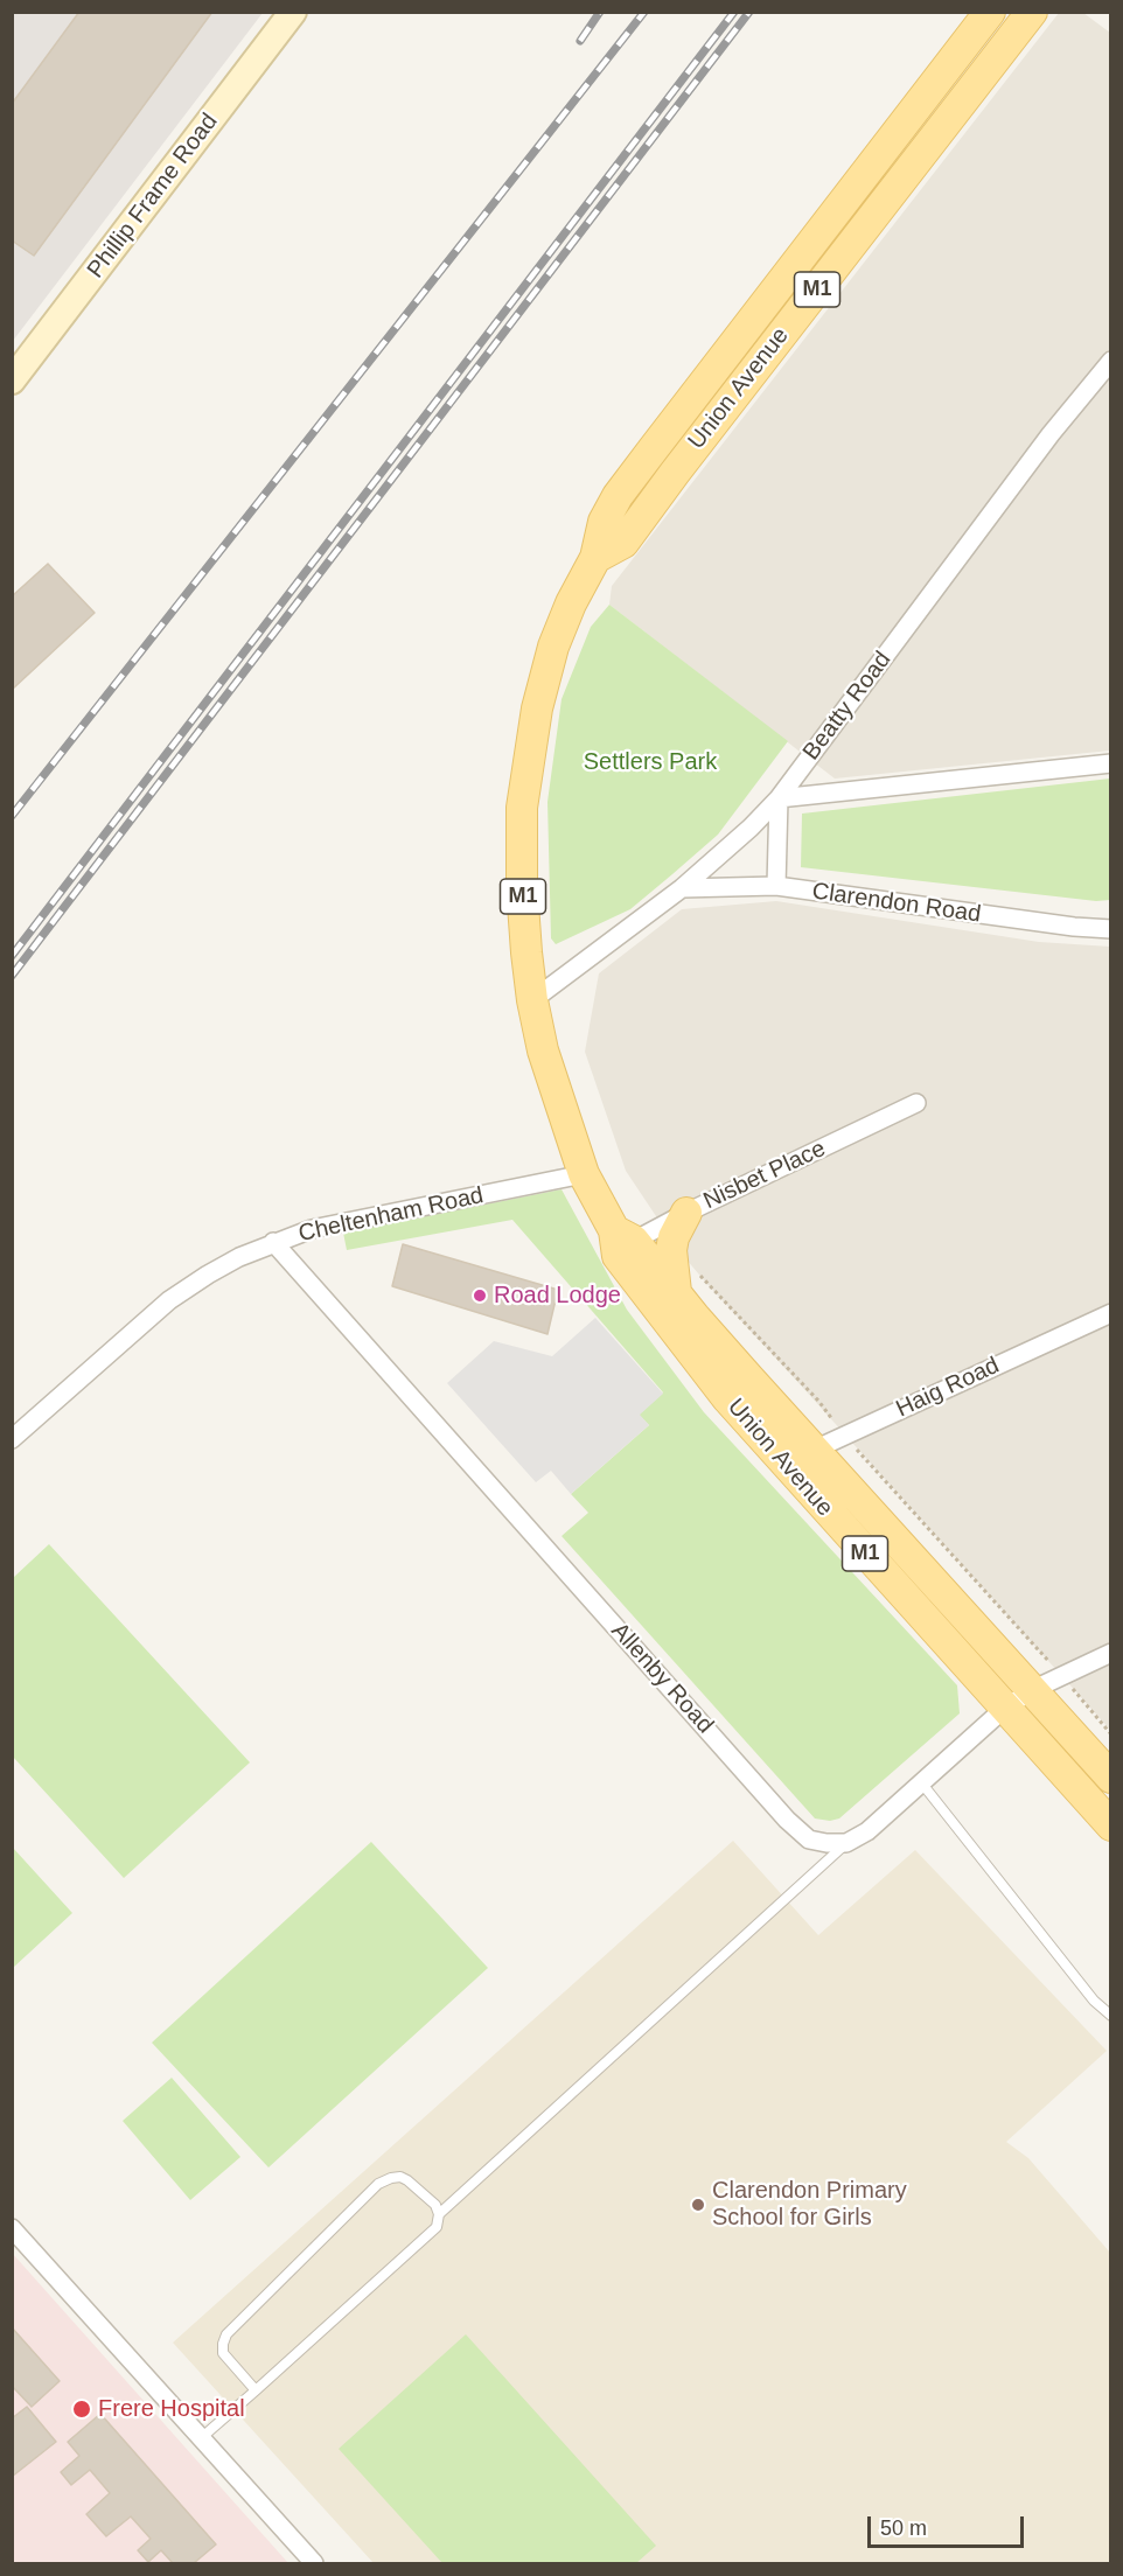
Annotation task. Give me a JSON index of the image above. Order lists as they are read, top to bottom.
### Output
{
  "streets": {
    "main road": ["M1", "Union Avenue"],
    "street": [
      "Phillip Frame Road",
      "Beatty Road",
      "Clarendon Road",
      "Nisbet Place",
      "Cheltenham Road",
      "Haig Road",
      "Allenby Road"
    ]
  },
  "crossings": [
    ["Union Avenue", "Beatty Road"],
    ["Union Avenue", "Nisbet Place"],
    ["Union Avenue", "Cheltenham Road"],
    ["Union Avenue", "Haig Road"],
    ["Beatty Road", "Clarendon Road"],
    ["Cheltenham Road", "Allenby Road"]
  ],
  "parks": ["Settlers Park"],
  "places": ["Road Lodge", "Clarendon Primary School for Girls", "Frere Hospital"],
  "scale_bar": "50 m"
}
